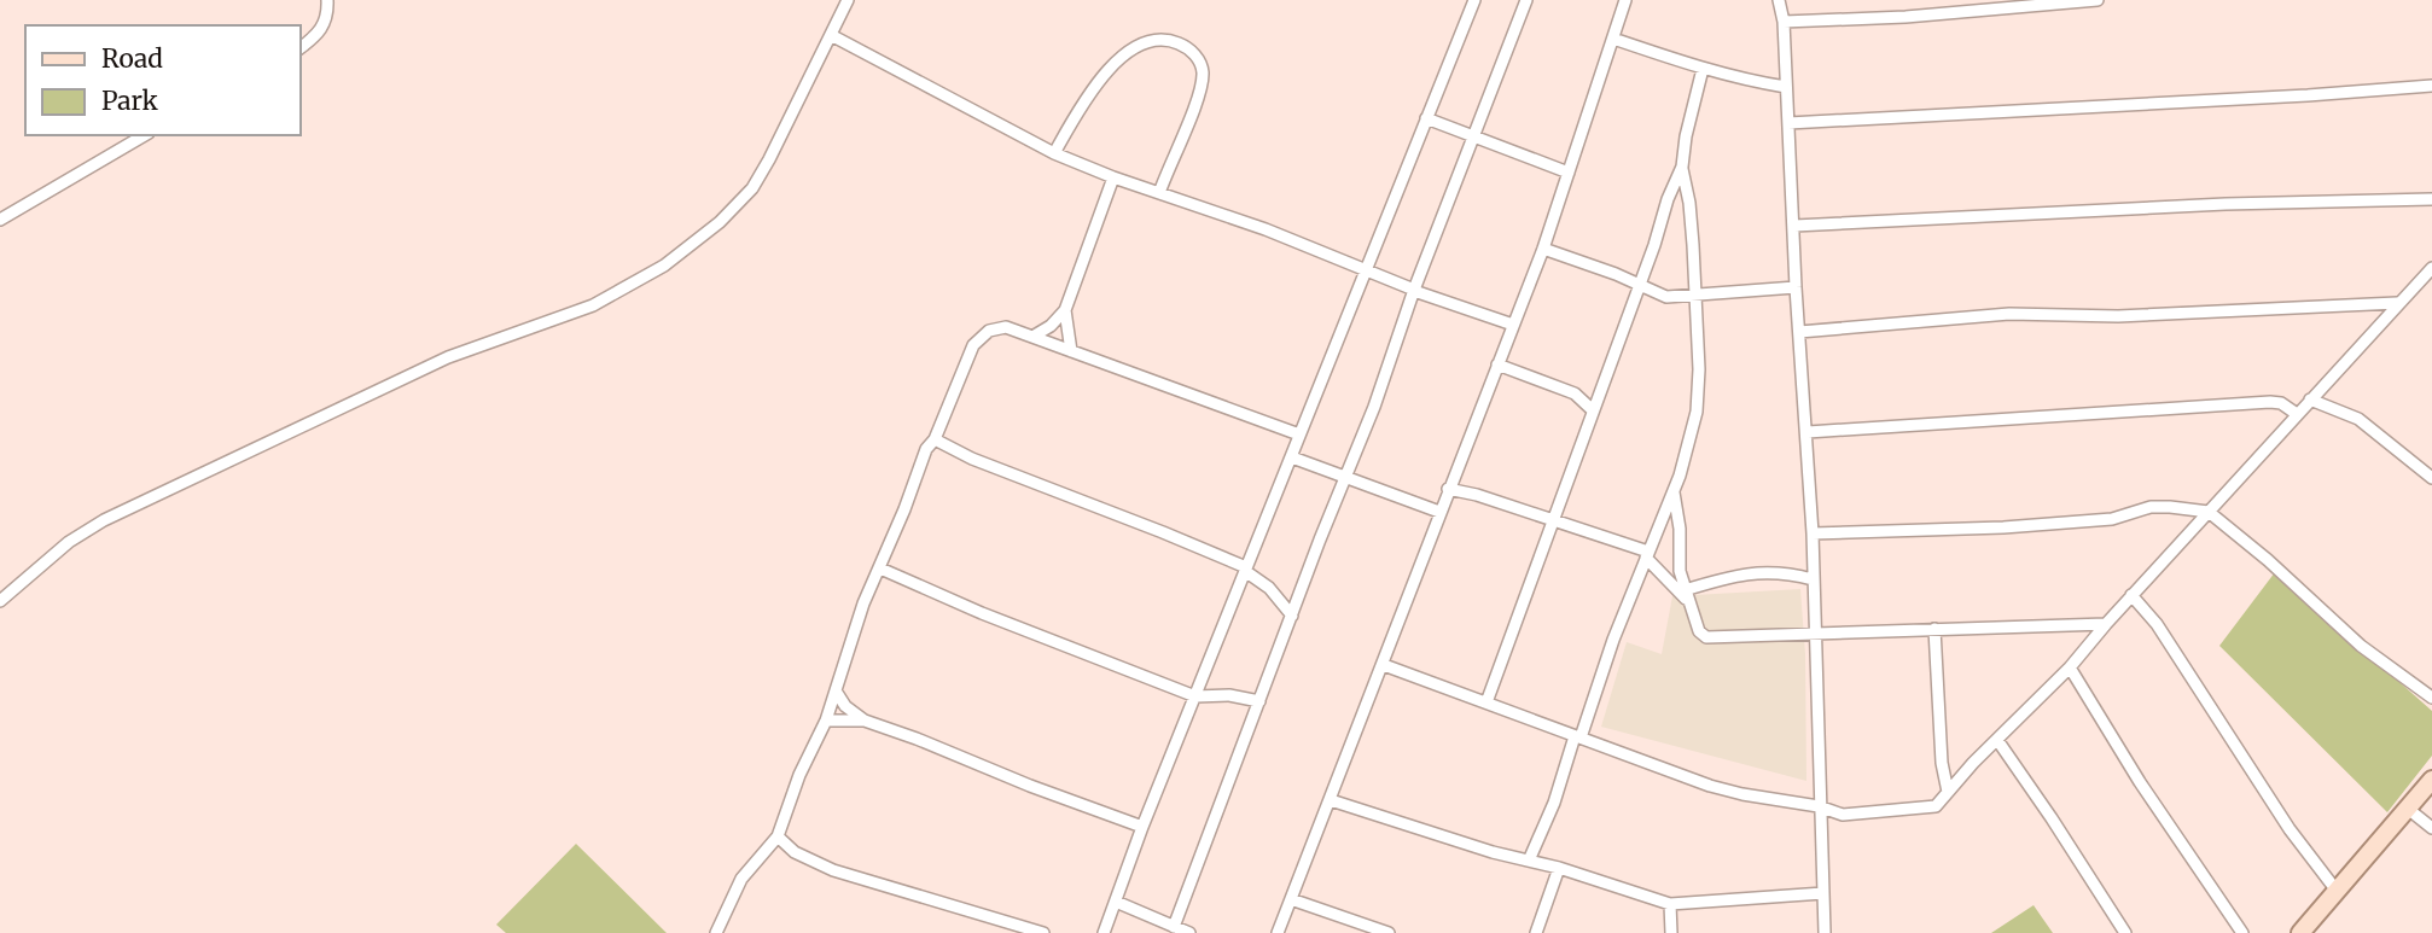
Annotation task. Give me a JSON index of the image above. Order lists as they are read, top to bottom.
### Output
{
  "legend": ["Road", "Park"]
}
